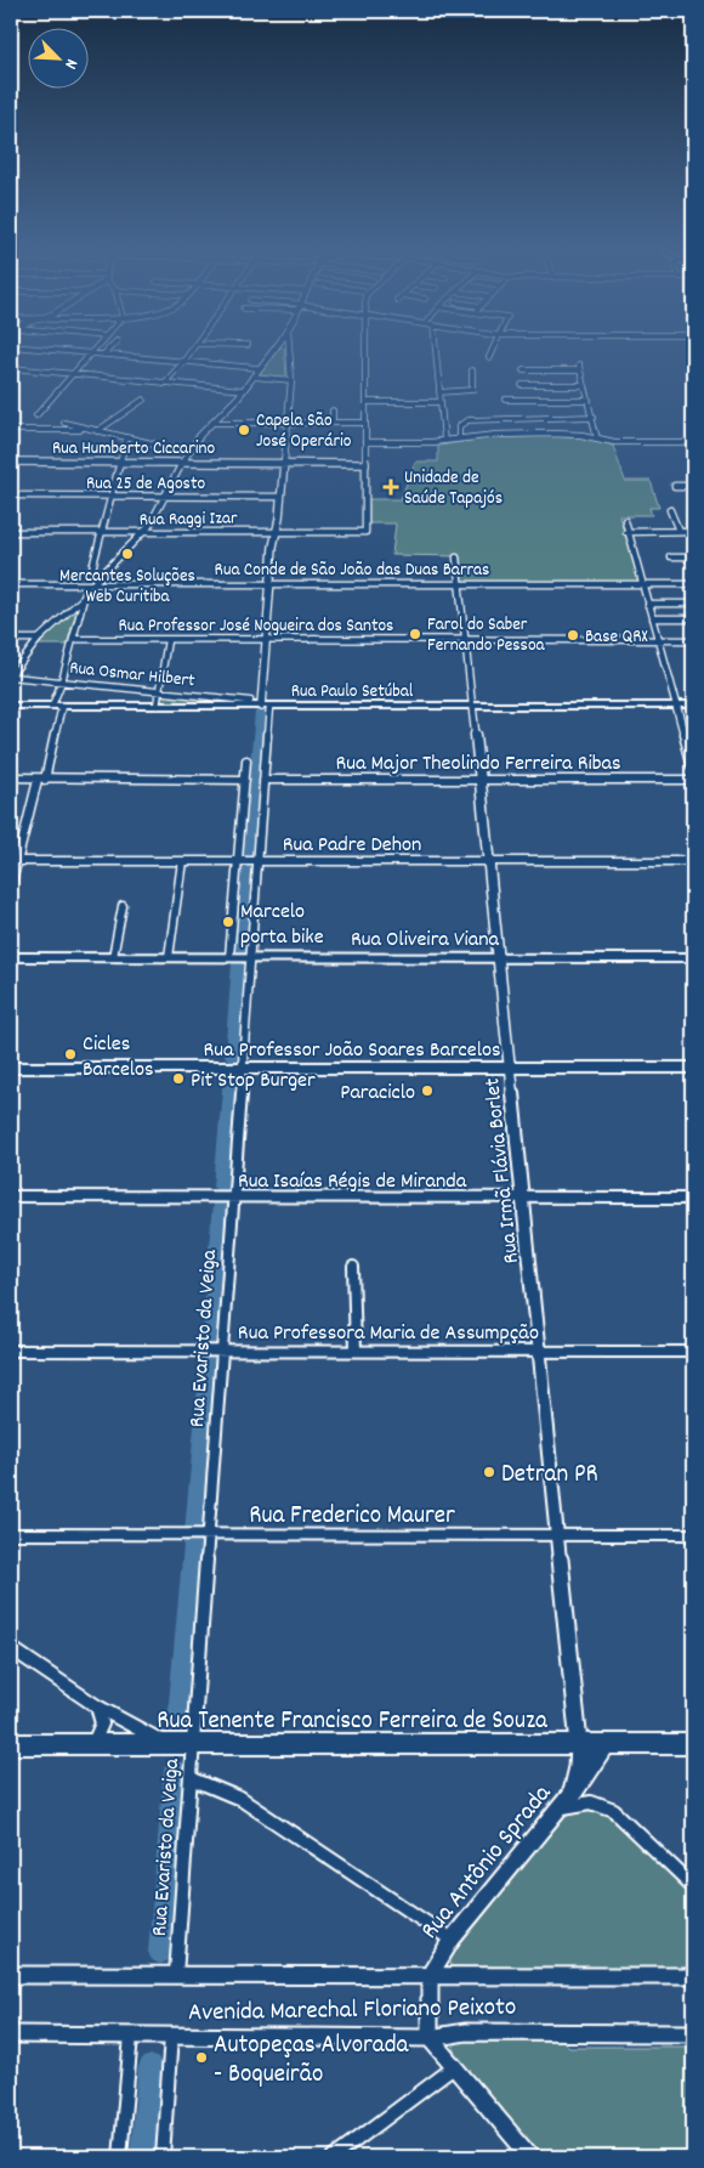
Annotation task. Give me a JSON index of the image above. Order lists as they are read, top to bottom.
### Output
{
  "streets": {
    "main road": [
      "Rua Paulo Setúbal",
      "Rua Oliveira Viana",
      "Rua Professor João Soares Barcelos",
      "Rua Tenente Francisco Ferreira de Souza"
    ],
    "street": [
      "Rua Humberto Ciccarino",
      "Rua 25 de Agosto",
      "Rua Raggi Izar",
      "Rua Conde de São João das Duas Barras",
      "Rua Professor José Nogueira dos Santos",
      "Rua Osmar Hilbert",
      "Rua Major Theolindo Ferreira Ribas",
      "Rua Padre Dehon",
      "Rua Irmã Flávia Borlet",
      "Rua Isaías Régis de Miranda",
      "Rua Professora Maria de Assumpção",
      "Rua Evaristo da Veiga",
      "Rua Frederico Maurer",
      "Rua Antônio Sprada",
      "Avenida Marechal Floriano Peixoto"
    ]
  },
  "crossings": [
    ["Rua Humberto Ciccarino", "Rua Raggi Izar"],
    ["Rua Humberto Ciccarino", "Rua Evaristo da Veiga"],
    ["Rua 25 de Agosto", "Rua Evaristo da Veiga"],
    ["Rua Raggi Izar", "Rua Evaristo da Veiga"],
    ["Rua Conde de São João das Duas Barras", "Rua Irmã Flávia Borlet"],
    ["Rua Conde de São João das Duas Barras", "Rua Evaristo da Veiga"],
    ["Rua Professor José Nogueira dos Santos", "Rua Irmã Flávia Borlet"],
    ["Rua Professor José Nogueira dos Santos", "Rua Evaristo da Veiga"],
    ["Rua Paulo Setúbal", "Rua Irmã Flávia Borlet"],
    ["Rua Paulo Setúbal", "Rua Evaristo da Veiga"],
    ["Rua Major Theolindo Ferreira Ribas", "Rua Irmã Flávia Borlet"],
    ["Rua Major Theolindo Ferreira Ribas", "Rua Evaristo da Veiga"],
    ["Rua Padre Dehon", "Rua Irmã Flávia Borlet"],
    ["Rua Padre Dehon", "Rua Evaristo da Veiga"],
    ["Rua Oliveira Viana", "Rua Irmã Flávia Borlet"],
    ["Rua Oliveira Viana", "Rua Evaristo da Veiga"],
    ["Rua Professor João Soares Barcelos", "Rua Irmã Flávia Borlet"],
    ["Rua Professor João Soares Barcelos", "Rua Evaristo da Veiga"],
    ["Rua Irmã Flávia Borlet", "Rua Isaías Régis de Miranda"],
    ["Rua Irmã Flávia Borlet", "Rua Professora Maria de Assumpção"],
    ["Rua Irmã Flávia Borlet", "Rua Frederico Maurer"],
    ["Rua Irmã Flávia Borlet", "Rua Tenente Francisco Ferreira de Souza"],
    ["Rua Irmã Flávia Borlet", "Rua Antônio Sprada"],
    ["Rua Isaías Régis de Miranda", "Rua Evaristo da Veiga"],
    ["Rua Professora Maria de Assumpção", "Rua Evaristo da Veiga"],
    ["Rua Evaristo da Veiga", "Rua Frederico Maurer"],
    ["Rua Evaristo da Veiga", "Rua Tenente Francisco Ferreira de Souza"],
    ["Rua Evaristo da Veiga", "Avenida Marechal Floriano Peixoto"],
    ["Rua Tenente Francisco Ferreira de Souza", "Rua Antônio Sprada"],
    ["Rua Antônio Sprada", "Avenida Marechal Floriano Peixoto"]
  ],
  "places": {
    "other": [
      "Capela São José Operário",
      "Mercantes Soluções Web Curitiba",
      "Farol do Saber Fernando Pessoa",
      "Base QRX",
      "Marcelo porta bike",
      "Cicles Barcelos",
      "Pit Stop Burger",
      "Paraciclo",
      "Detran PR",
      "Autopeças Alvorada - Boqueirão"
    ],
    "health": ["Unidade de Saúde Tapajós"]
  },
  "north": "bottom right"
}
